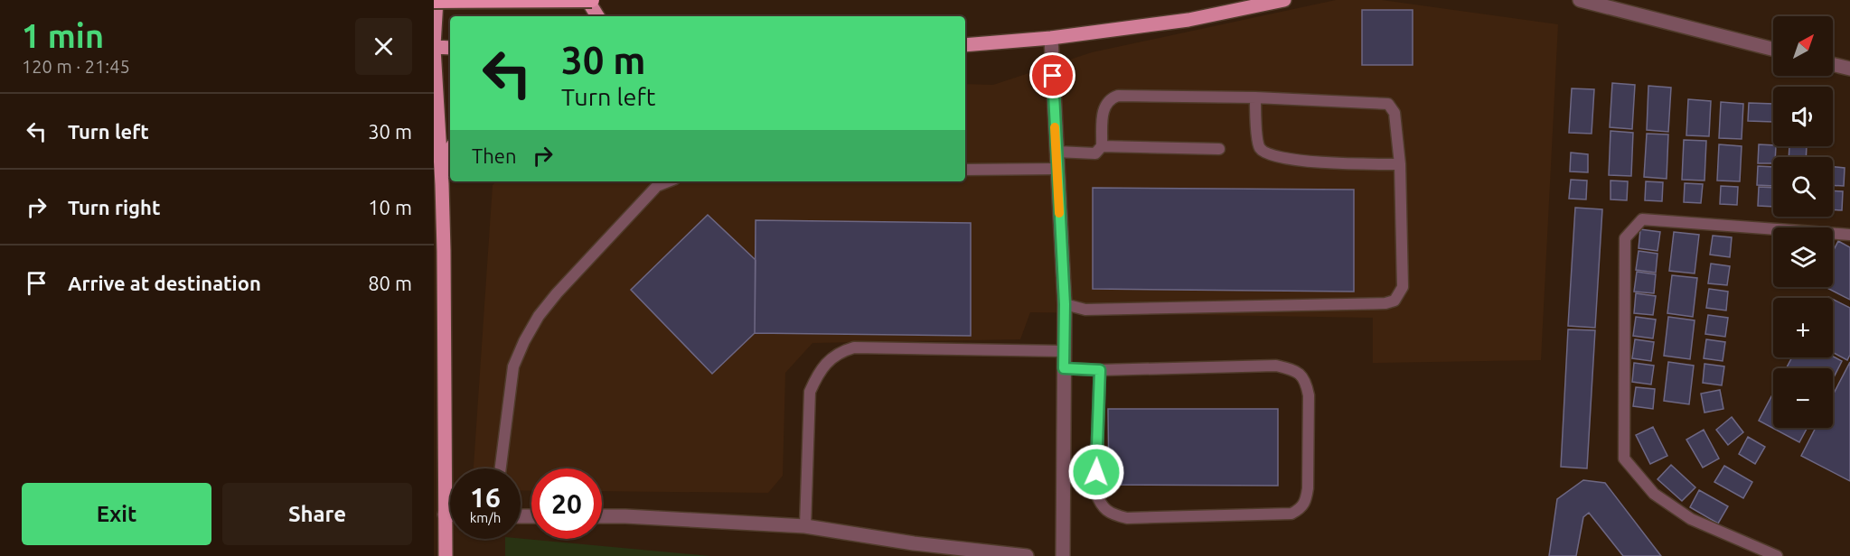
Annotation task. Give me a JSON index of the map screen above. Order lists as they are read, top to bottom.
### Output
{
  "north": "top right",
  "page": {
    "heading": ["1 min", "120 m · 21:45"],
    "map_buttons": ["+", "−"],
    "turn": ["30 m", "Turn left"],
    "list": [
      {
        "name": "Turn left",
        "value": "30 m"
      },
      {
        "name": "Turn right",
        "value": "10 m"
      },
      {
        "name": "Arrive at destination",
        "value": "80 m"
      }
    ],
    "then": "Then",
    "speed": "16 km/h",
    "limit": "20",
    "buttons": ["Exit", "Share"]
  }
}
